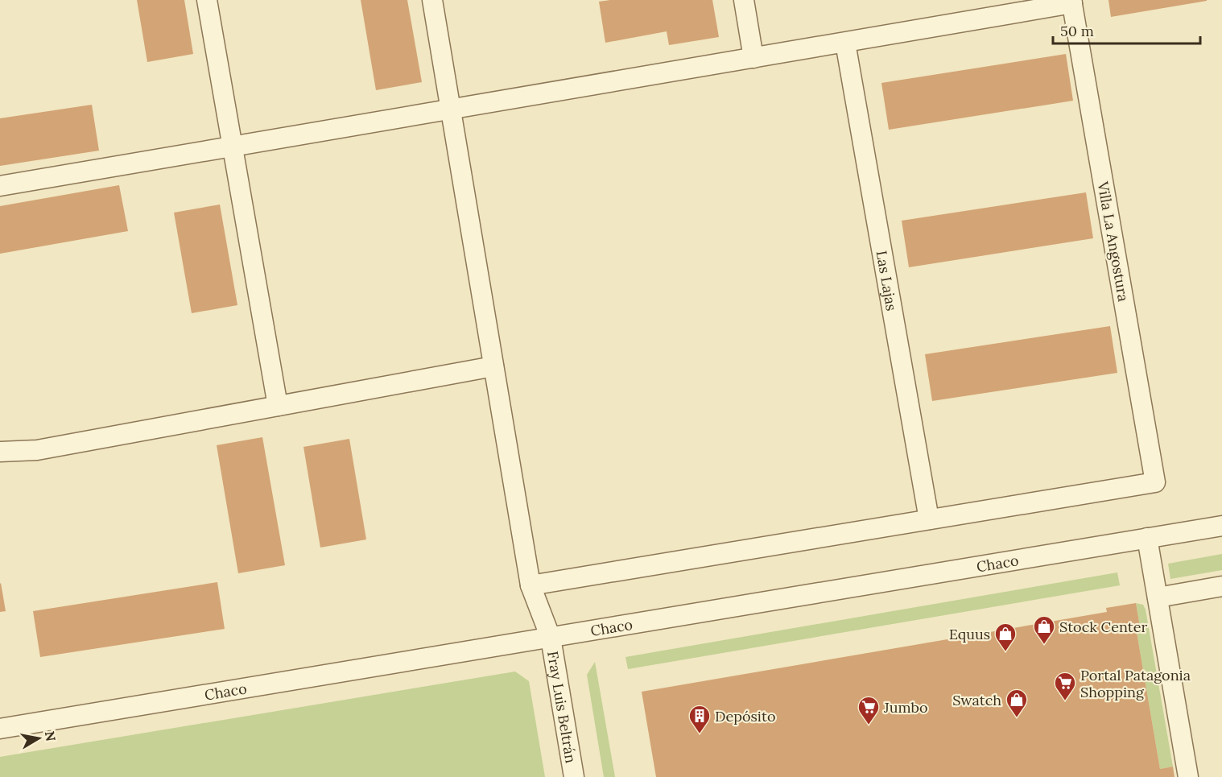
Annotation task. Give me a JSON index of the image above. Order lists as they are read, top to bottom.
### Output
{
  "streets": {
    "street": [
      "Villa La Angostura",
      "Las Lajas",
      "Chaco",
      "Fray Luis Beltrán"
    ]
  },
  "crossings": [
    ["Villa La Angostura", "Las Lajas"],
    ["Chaco", "Fray Luis Beltrán"]
  ],
  "places": {
    "shop": ["Stock Center", "Equus", "Swatch"],
    "supermarket": ["Portal Patagonia Shopping", "Jumbo"],
    "building": ["Depósito"]
  },
  "scale_bar": "50 m",
  "north": "right"
}
